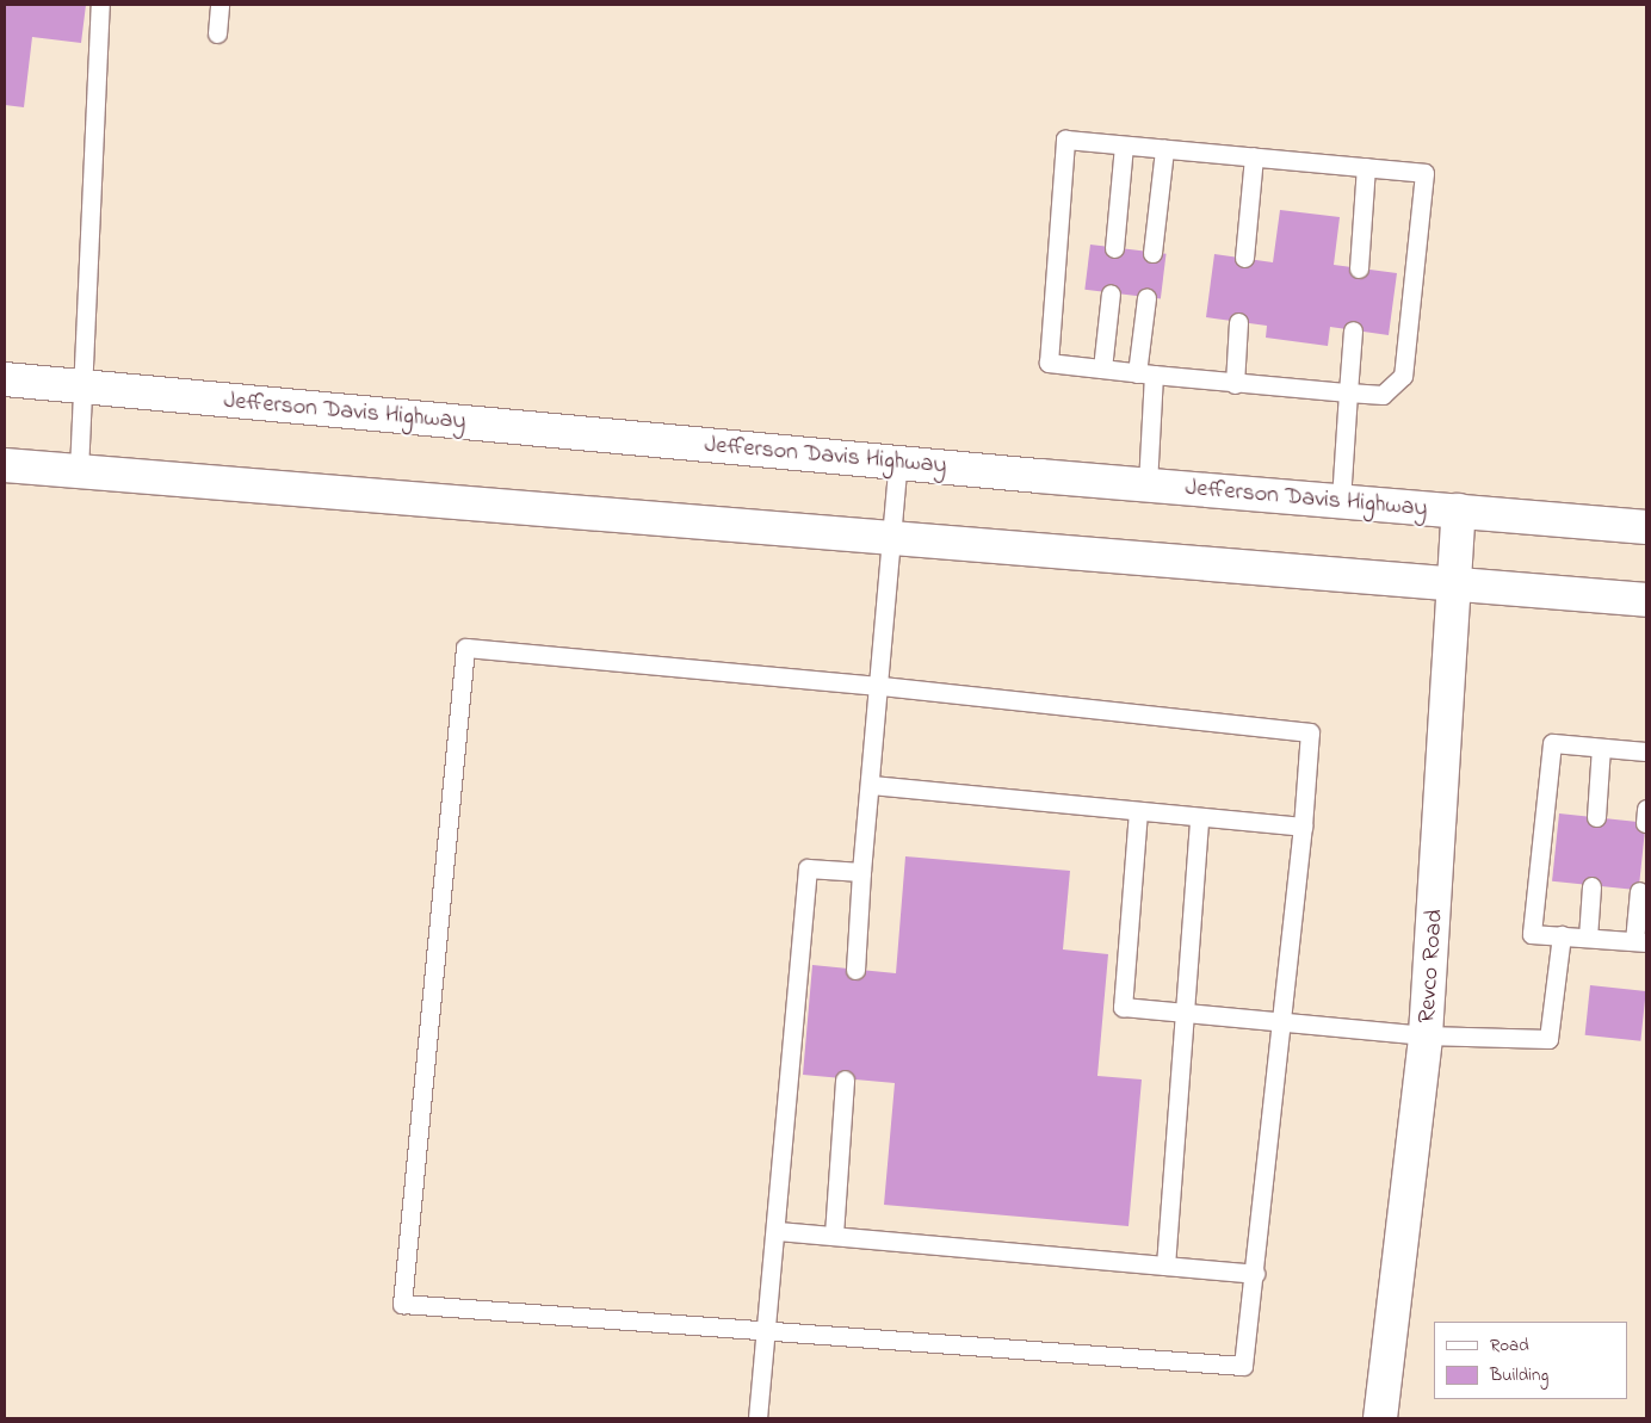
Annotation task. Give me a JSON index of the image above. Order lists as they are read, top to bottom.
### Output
{
  "streets": {
    "main road": ["Jefferson Davis Highway", "Revco Road"]
  },
  "crossings": [
    ["Jefferson Davis Highway", "Revco Road"]
  ],
  "legend": ["Road", "Building"]
}
